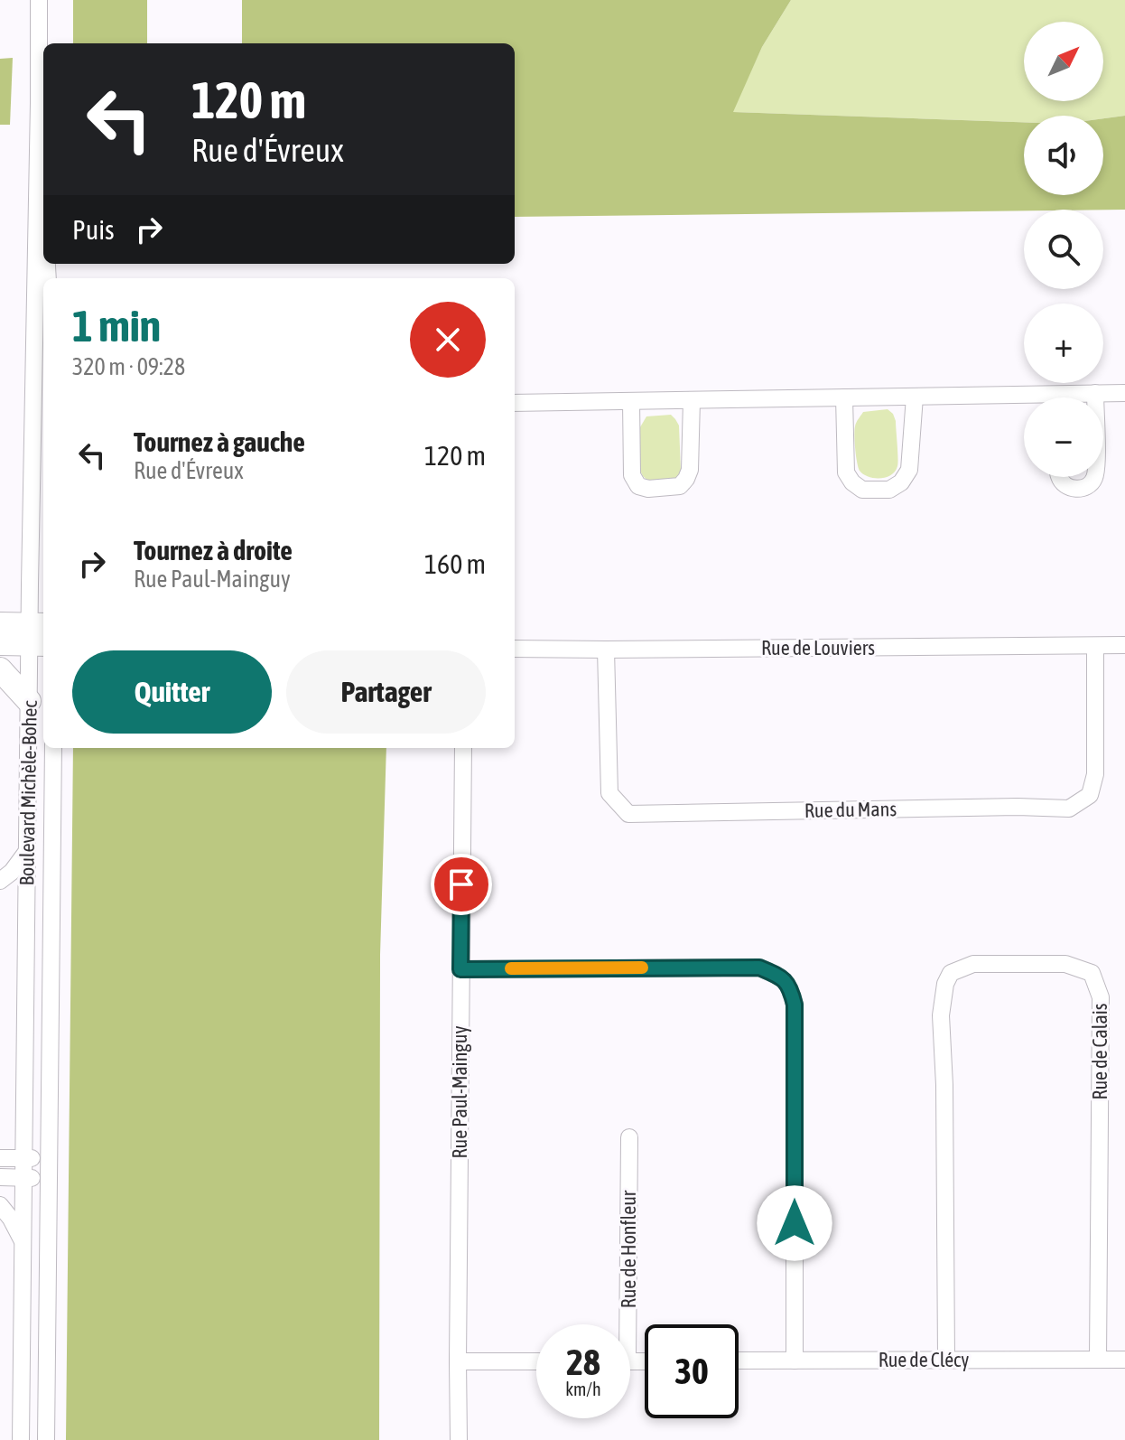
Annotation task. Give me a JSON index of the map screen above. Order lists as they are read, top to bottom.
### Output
{
  "streets": {
    "street": [
      "Rue de Louviers",
      "Boulevard Michèle-Bohec",
      "Rue du Mans",
      "Rue de Calais",
      "Rue Paul-Mainguy",
      "Rue de Honfleur",
      "Rue de Clécy"
    ]
  },
  "crossings": [
    ["Rue de Louviers", "Rue du Mans"],
    ["Rue de Calais", "Rue de Clécy"]
  ],
  "north": "top right",
  "page": {
    "map_buttons": ["+", "−"],
    "turn": ["120 m", "Rue d'Évreux"],
    "then": "Puis",
    "heading": ["1 min", "320 m · 09:28"],
    "list": [
      {
        "name": "Tournez à gauche",
        "note": "Rue d'Évreux",
        "value": "120 m"
      },
      {
        "name": "Tournez à droite",
        "note": "Rue Paul-Mainguy",
        "value": "160 m"
      }
    ],
    "buttons": ["Quitter", "Partager"],
    "speed": "28 km/h",
    "limit": "30"
  }
}
